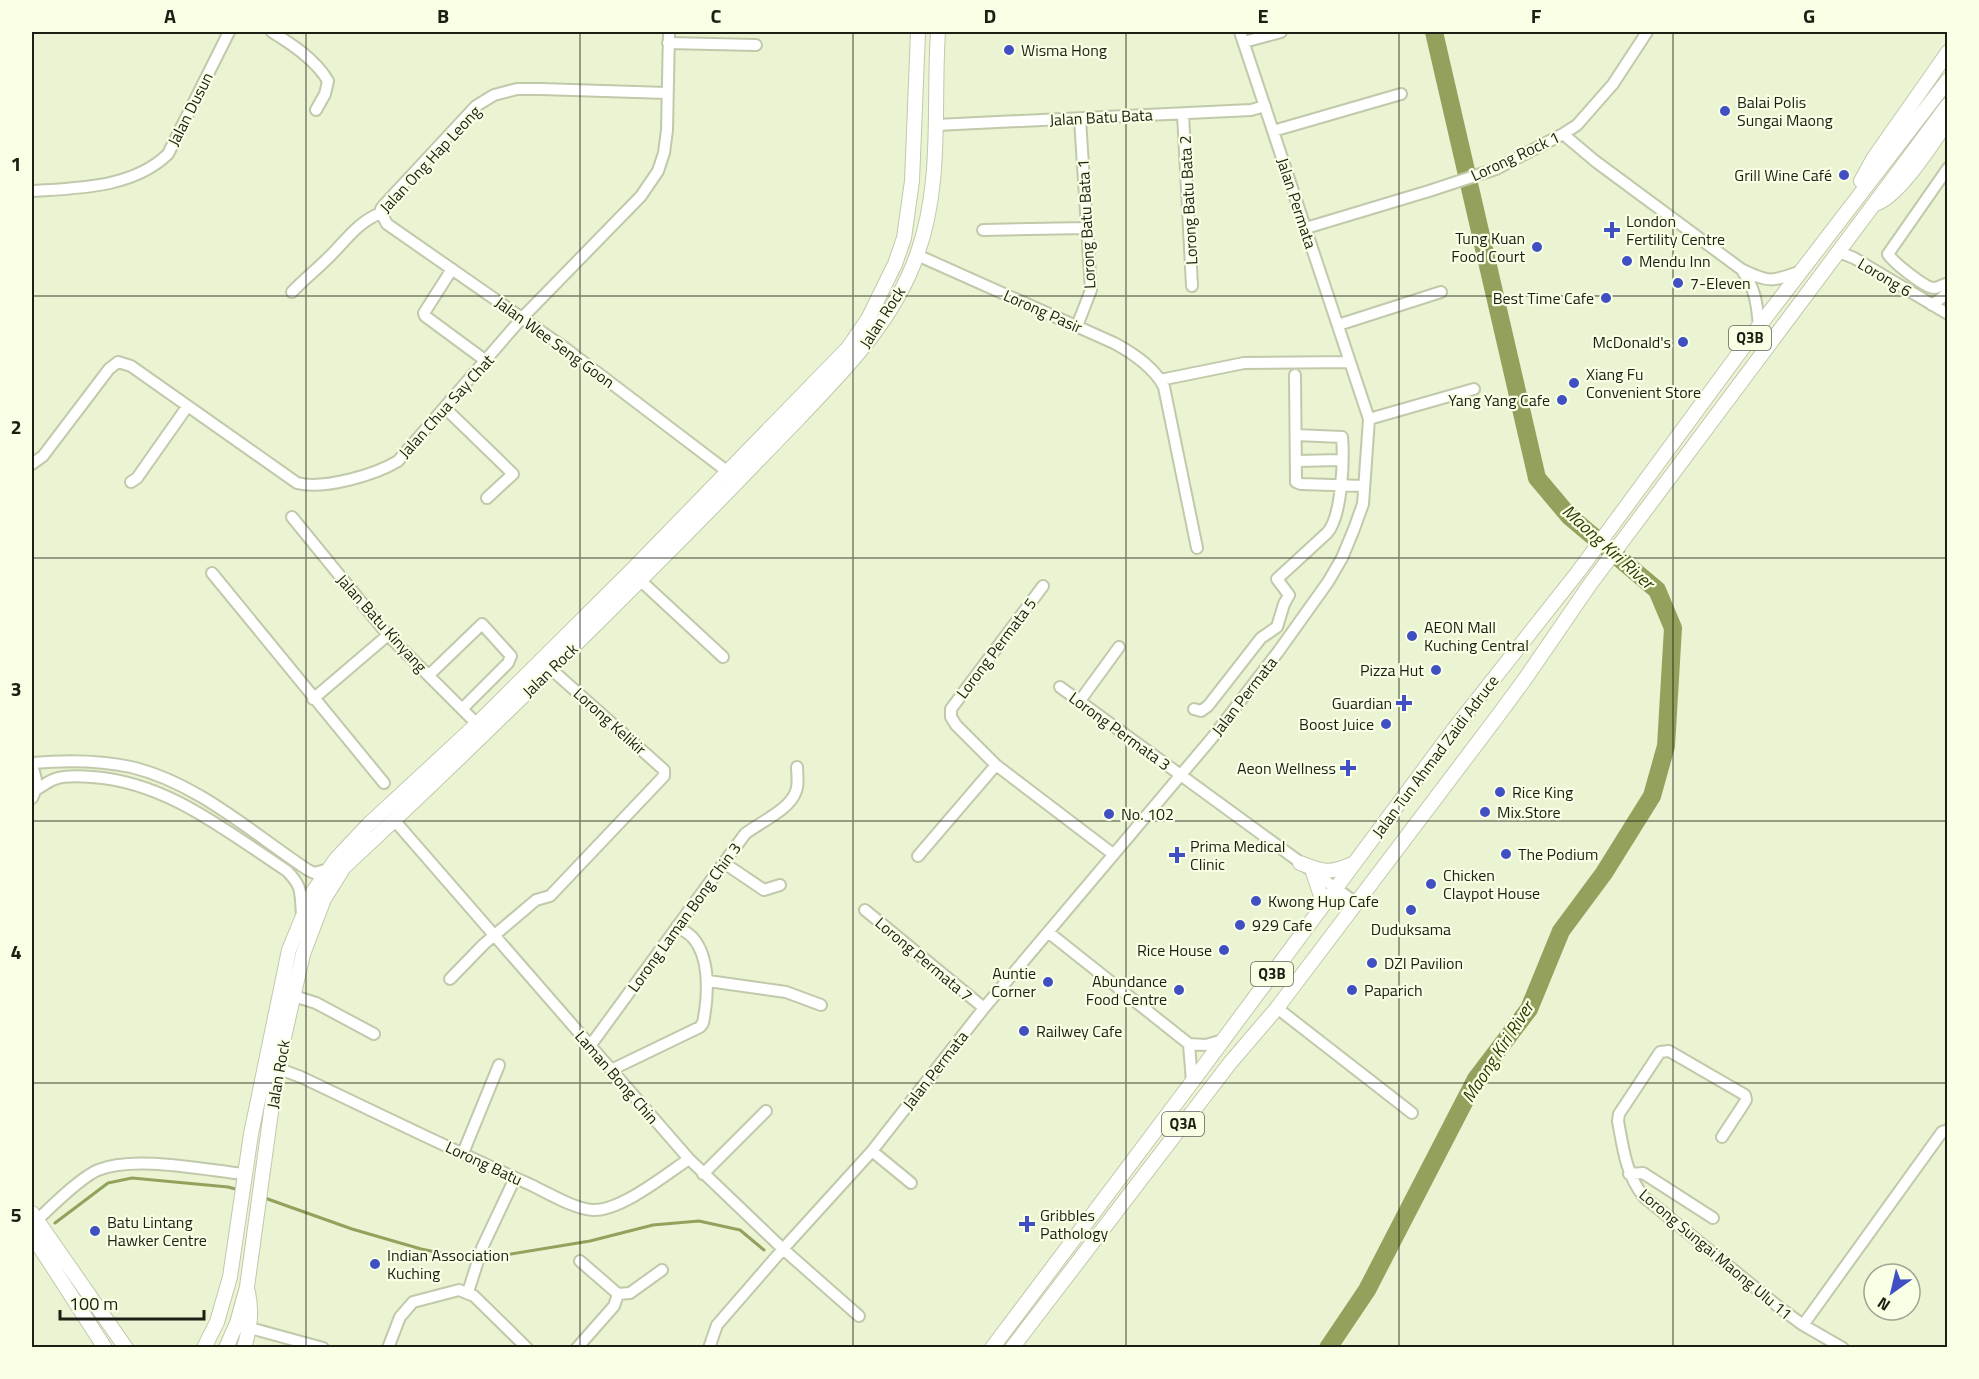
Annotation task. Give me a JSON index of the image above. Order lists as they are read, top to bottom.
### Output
{
  "streets": {
    "main road": [
      "Jalan Rock",
      "Q3B",
      "Jalan Tun Ahmad Zaidi Adruce",
      "Q3A"
    ],
    "street": [
      "Jalan Dusun",
      "Jalan Batu Bata",
      "Lorong Rock 1",
      "Jalan Ong Hap Leong",
      "Lorong Batu Bata 2",
      "Jalan Permata",
      "Lorong Batu Bata 1",
      "Lorong 6",
      "Lorong Pasir",
      "Jalan Wee Seng Goon",
      "Jalan Chua Say Chat",
      "Jalan Batu Kinyang",
      "Lorong Permata 5",
      "Lorong Kelikir",
      "Lorong Permata 3",
      "Lorong Laman Bong Chin 3",
      "Lorong Permata 7",
      "Laman Bong Chin",
      "Lorong Batu",
      "Lorong Sungai Maong Ulu 11"
    ]
  },
  "crossings": [
    ["Jalan Batu Bata", "Lorong Batu Bata 2"],
    ["Jalan Batu Bata", "Jalan Permata"],
    ["Jalan Batu Bata", "Lorong Batu Bata 1"],
    ["Jalan Batu Bata", "Jalan Rock"],
    ["Lorong Rock 1", "Jalan Permata"],
    ["Jalan Ong Hap Leong", "Jalan Wee Seng Goon"],
    ["Jalan Ong Hap Leong", "Jalan Chua Say Chat"],
    ["Jalan Permata", "Lorong Permata 5"],
    ["Jalan Permata", "Lorong Permata 3"],
    ["Jalan Permata", "Lorong Permata 7"],
    ["Jalan Permata", "Laman Bong Chin"],
    ["Lorong Batu Bata 1", "Lorong Pasir"],
    ["Lorong 6", "Jalan Tun Ahmad Zaidi Adruce"],
    ["Lorong Pasir", "Jalan Rock"],
    ["Jalan Rock", "Jalan Wee Seng Goon"],
    ["Jalan Rock", "Jalan Batu Kinyang"],
    ["Jalan Rock", "Lorong Kelikir"],
    ["Jalan Rock", "Laman Bong Chin"],
    ["Jalan Rock", "Lorong Batu"],
    ["Jalan Wee Seng Goon", "Jalan Chua Say Chat"],
    ["Lorong Kelikir", "Laman Bong Chin"],
    ["Lorong Permata 3", "Jalan Tun Ahmad Zaidi Adruce"],
    ["Lorong Laman Bong Chin 3", "Laman Bong Chin"],
    ["Laman Bong Chin", "Lorong Batu"]
  ],
  "water": ["Maong Kiri River"],
  "places": {
    "other": [
      "Wisma Hong",
      "Balai Polis Sungai Maong",
      "Grill Wine Café",
      "Tung Kuan Food Court",
      "Mendu Inn",
      "7-Eleven",
      "Best Time Cafe",
      "McDonald's",
      "Xiang Fu Convenient Store",
      "Yang Yang Cafe",
      "AEON Mall Kuching Central",
      "Pizza Hut",
      "Boost Juice",
      "Rice King",
      "Mix.Store",
      "No. 102",
      "The Podium",
      "Chicken Claypot House",
      "Kwong Hup Cafe",
      "Duduksama",
      "929 Cafe",
      "Rice House",
      "DZI Pavilion",
      "Auntie Corner",
      "Abundance Food Centre",
      "Paparich",
      "Railwey Cafe",
      "Batu Lintang Hawker Centre",
      "Indian Association Kuching"
    ],
    "health": [
      "London Fertility Centre",
      "Guardian",
      "Aeon Wellness",
      "Prima Medical Clinic",
      "Gribbles Pathology"
    ]
  },
  "scale_bar": "100 m",
  "north": "bottom left",
  "grid": {
    "columns": [
      "A",
      "B",
      "C",
      "D",
      "E",
      "F",
      "G"
    ],
    "rows": [
      "1",
      "2",
      "3",
      "4",
      "5"
    ]
  }
}
